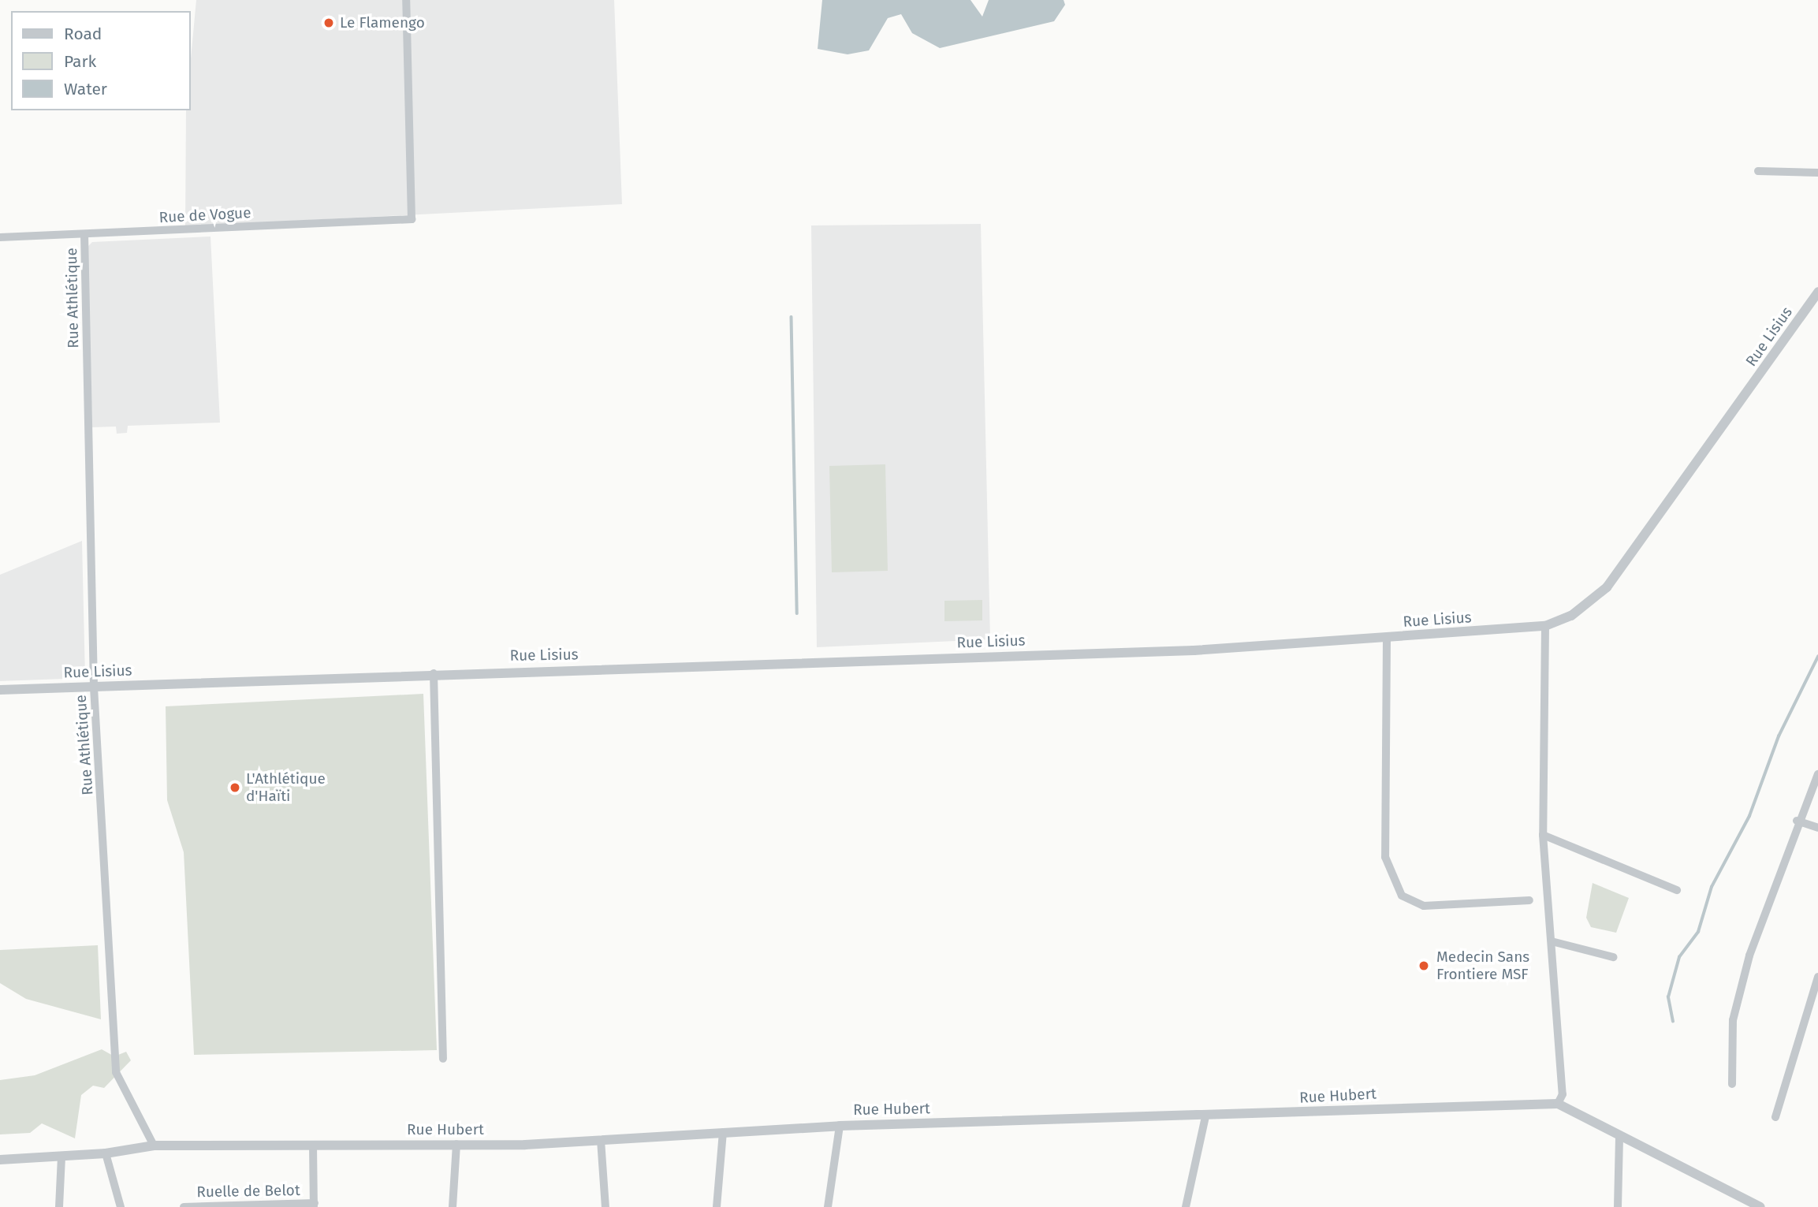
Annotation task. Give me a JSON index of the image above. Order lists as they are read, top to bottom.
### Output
{
  "streets": {
    "street": [
      "Rue de Vogue",
      "Rue Athlétique",
      "Rue Lisius",
      "Rue Hubert",
      "Ruelle de Belot"
    ]
  },
  "crossings": [
    ["Rue de Vogue", "Rue Athlétique"],
    ["Rue Athlétique", "Rue Lisius"],
    ["Rue Athlétique", "Rue Hubert"]
  ],
  "places": ["Le Flamengo", "L'Athlétique d'Haïti", "Medecin Sans Frontiere MSF"],
  "legend": ["Road", "Park", "Water"]
}
